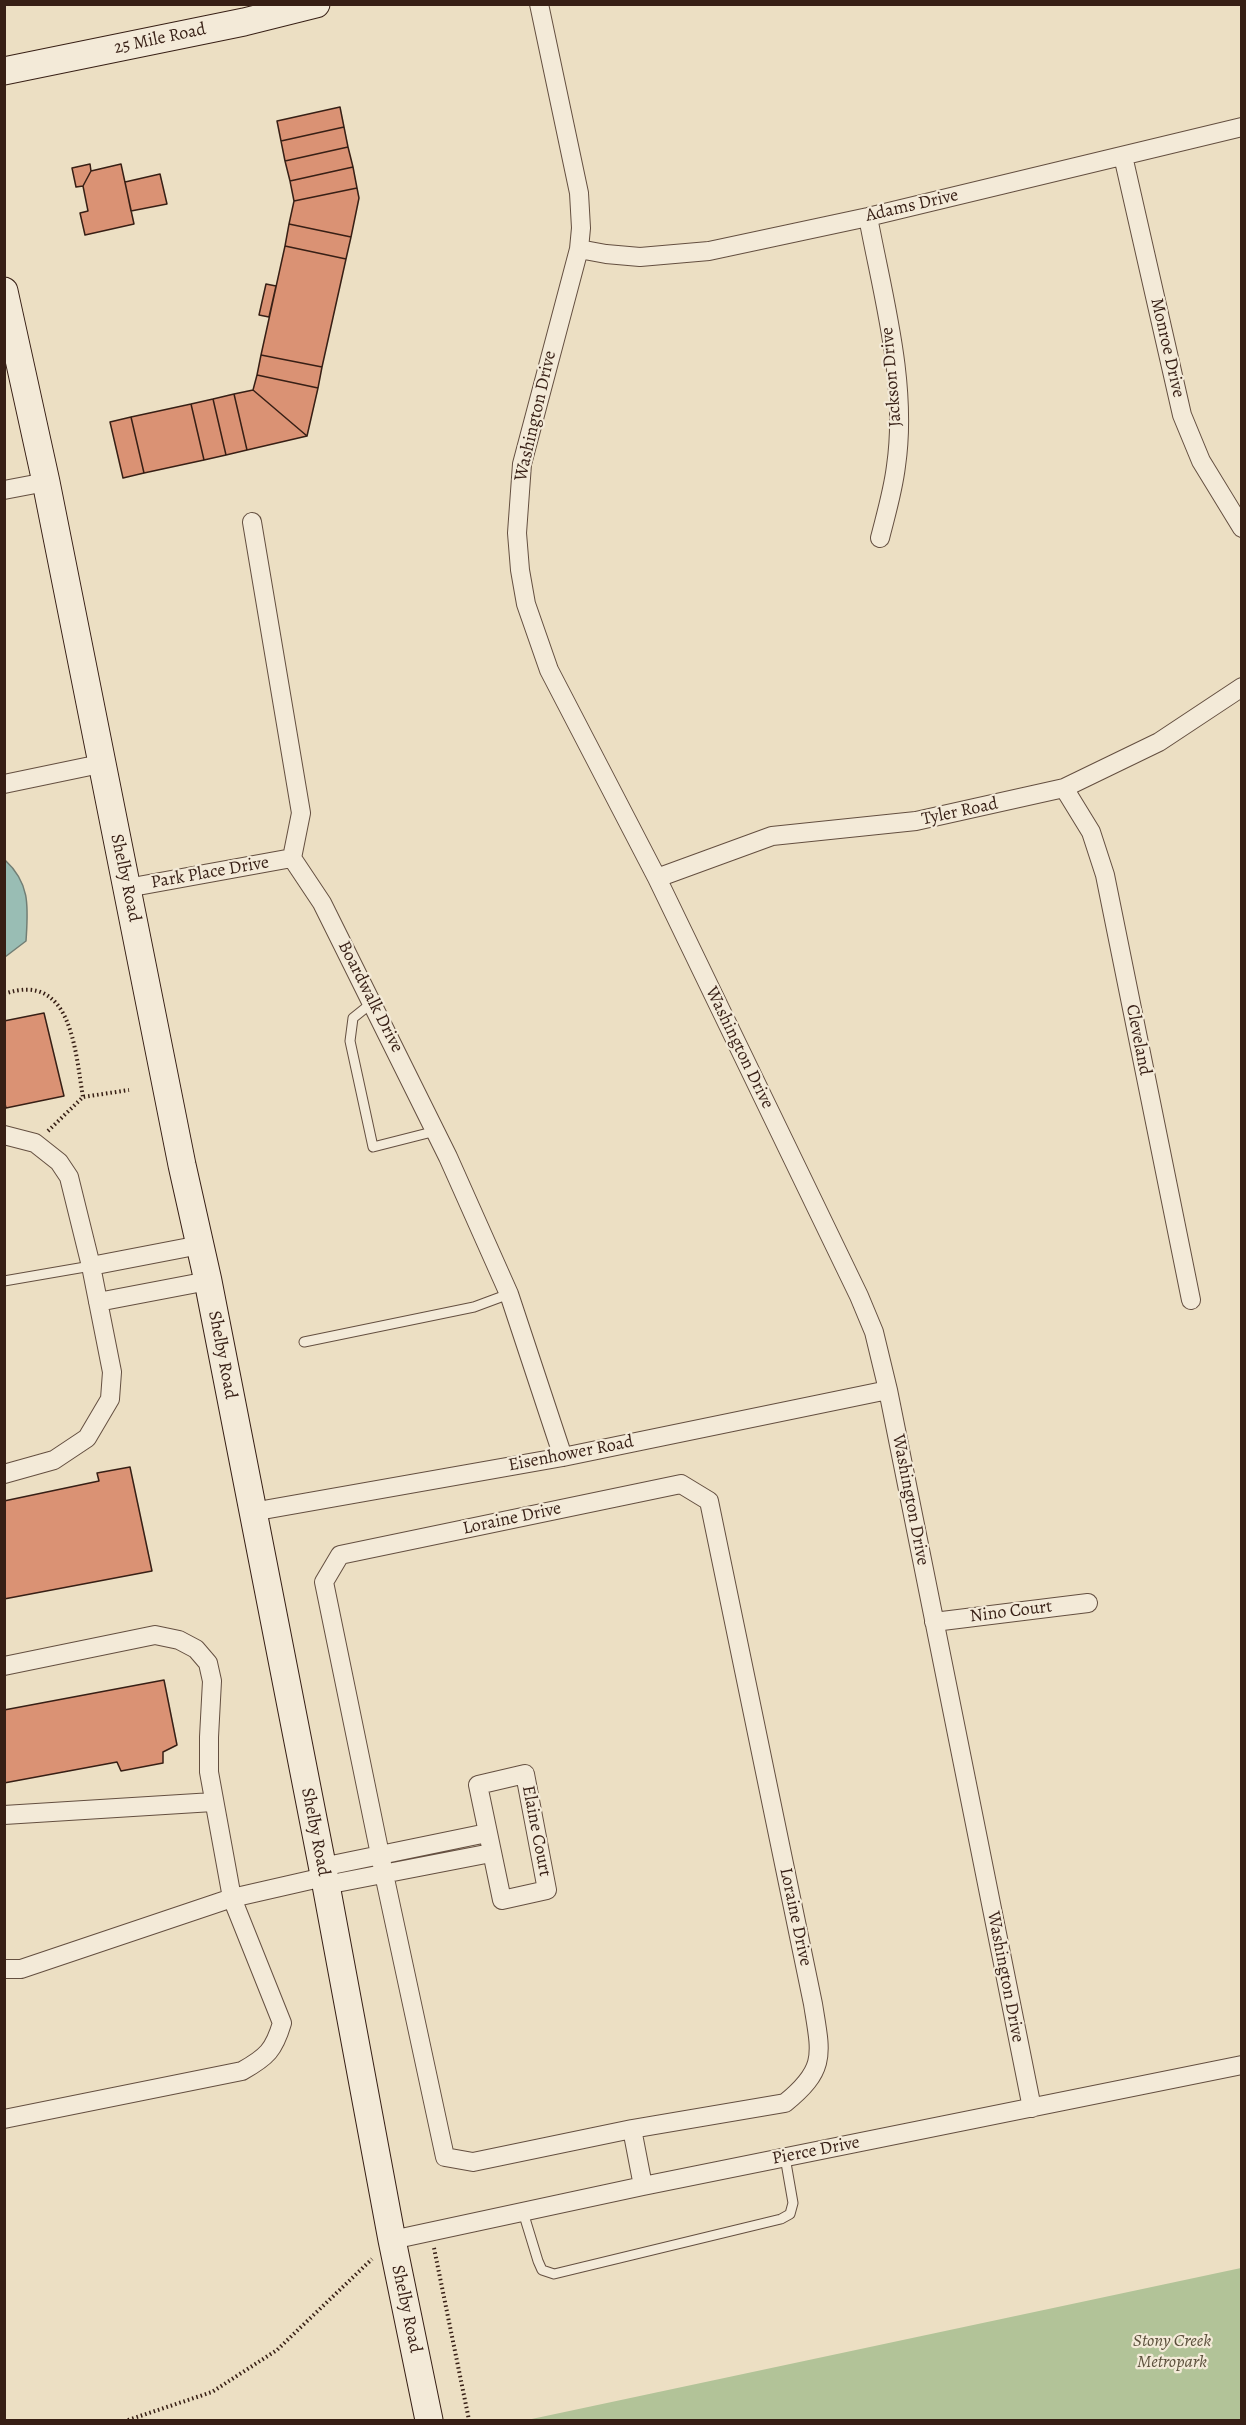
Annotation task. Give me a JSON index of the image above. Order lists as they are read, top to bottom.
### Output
{
  "streets": {
    "street": [
      "25 Mile Road",
      "Adams Drive",
      "Monroe Drive",
      "Jackson Drive",
      "Washington Drive",
      "Tyler Road",
      "Park Place Drive",
      "Shelby Road",
      "Boardwalk Drive",
      "Cleveland",
      "Eisenhower Road",
      "Loraine Drive",
      "Nino Court",
      "Elaine Court",
      "Pierce Drive"
    ]
  },
  "crossings": [
    ["Adams Drive", "Monroe Drive"],
    ["Adams Drive", "Jackson Drive"],
    ["Adams Drive", "Washington Drive"],
    ["Washington Drive", "Tyler Road"],
    ["Washington Drive", "Eisenhower Road"],
    ["Washington Drive", "Nino Court"],
    ["Washington Drive", "Pierce Drive"],
    ["Tyler Road", "Cleveland"],
    ["Park Place Drive", "Shelby Road"],
    ["Park Place Drive", "Boardwalk Drive"],
    ["Shelby Road", "Eisenhower Road"],
    ["Shelby Road", "Pierce Drive"],
    ["Boardwalk Drive", "Eisenhower Road"]
  ],
  "parks": ["Stony Creek Metropark"]
}
